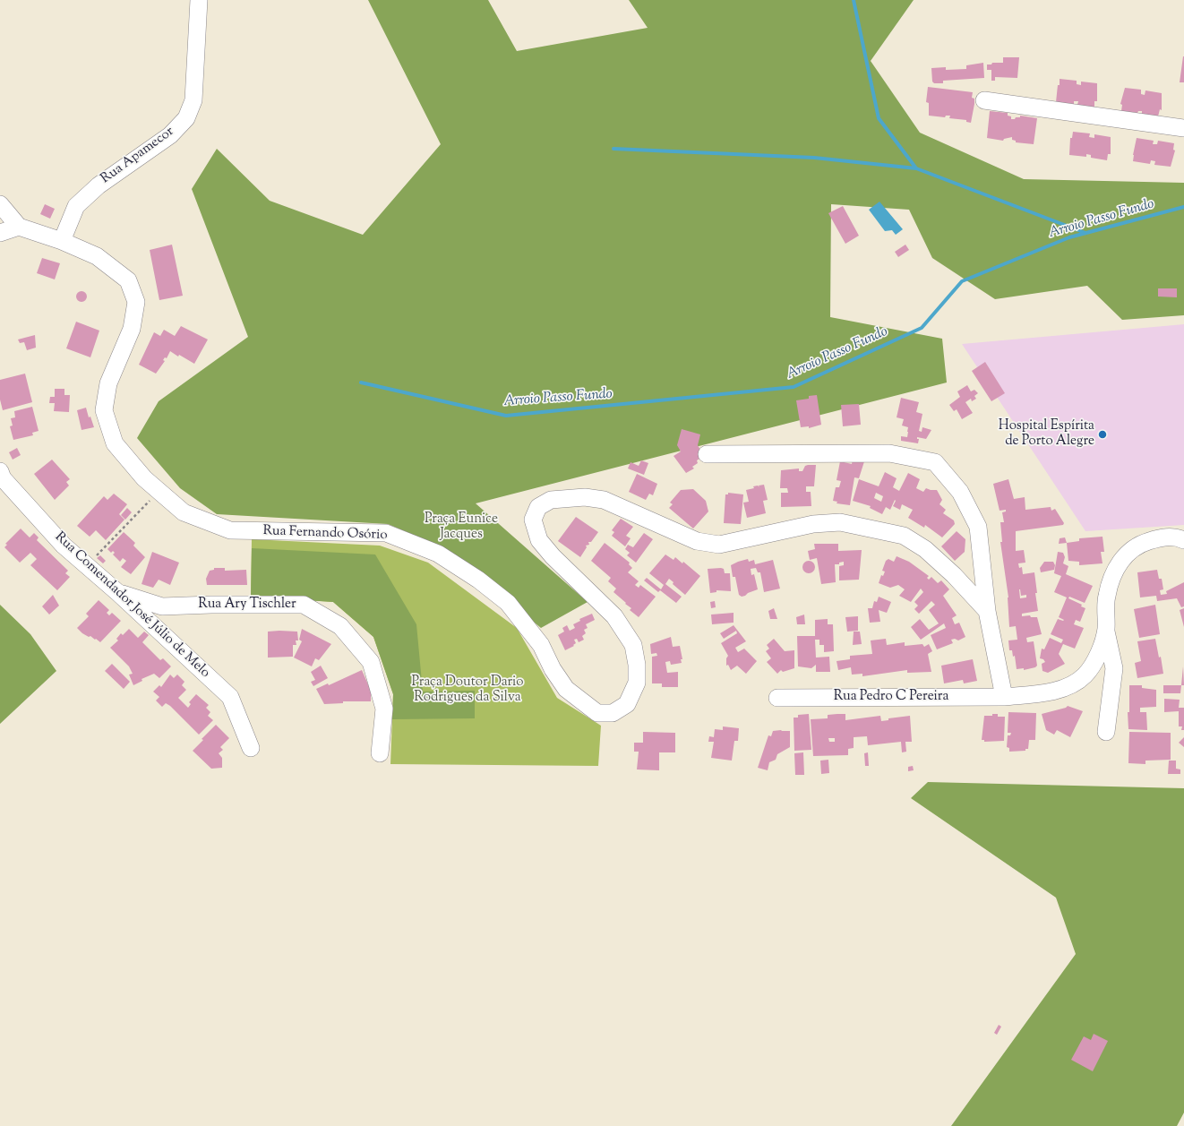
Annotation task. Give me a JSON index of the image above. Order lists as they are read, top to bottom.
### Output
{
  "streets": {
    "street": [
      "Rua Apamecor",
      "Rua Fernando Osório",
      "Rua Ary Tischler",
      "Rua Comendador José Júlio de Melo",
      "Rua Pedro C Pereira"
    ]
  },
  "crossings": [
    ["Rua Apamecor", "Rua Fernando Osório"],
    ["Rua Ary Tischler", "Rua Comendador José Júlio de Melo"]
  ],
  "water": ["Arroio Passo Fundo"],
  "parks": ["Praça Eunice Jacques", "Praça Doutor Dario Rodrigues da Silva"],
  "places": ["Hospital Espírita de Porto Alegre"]
}
